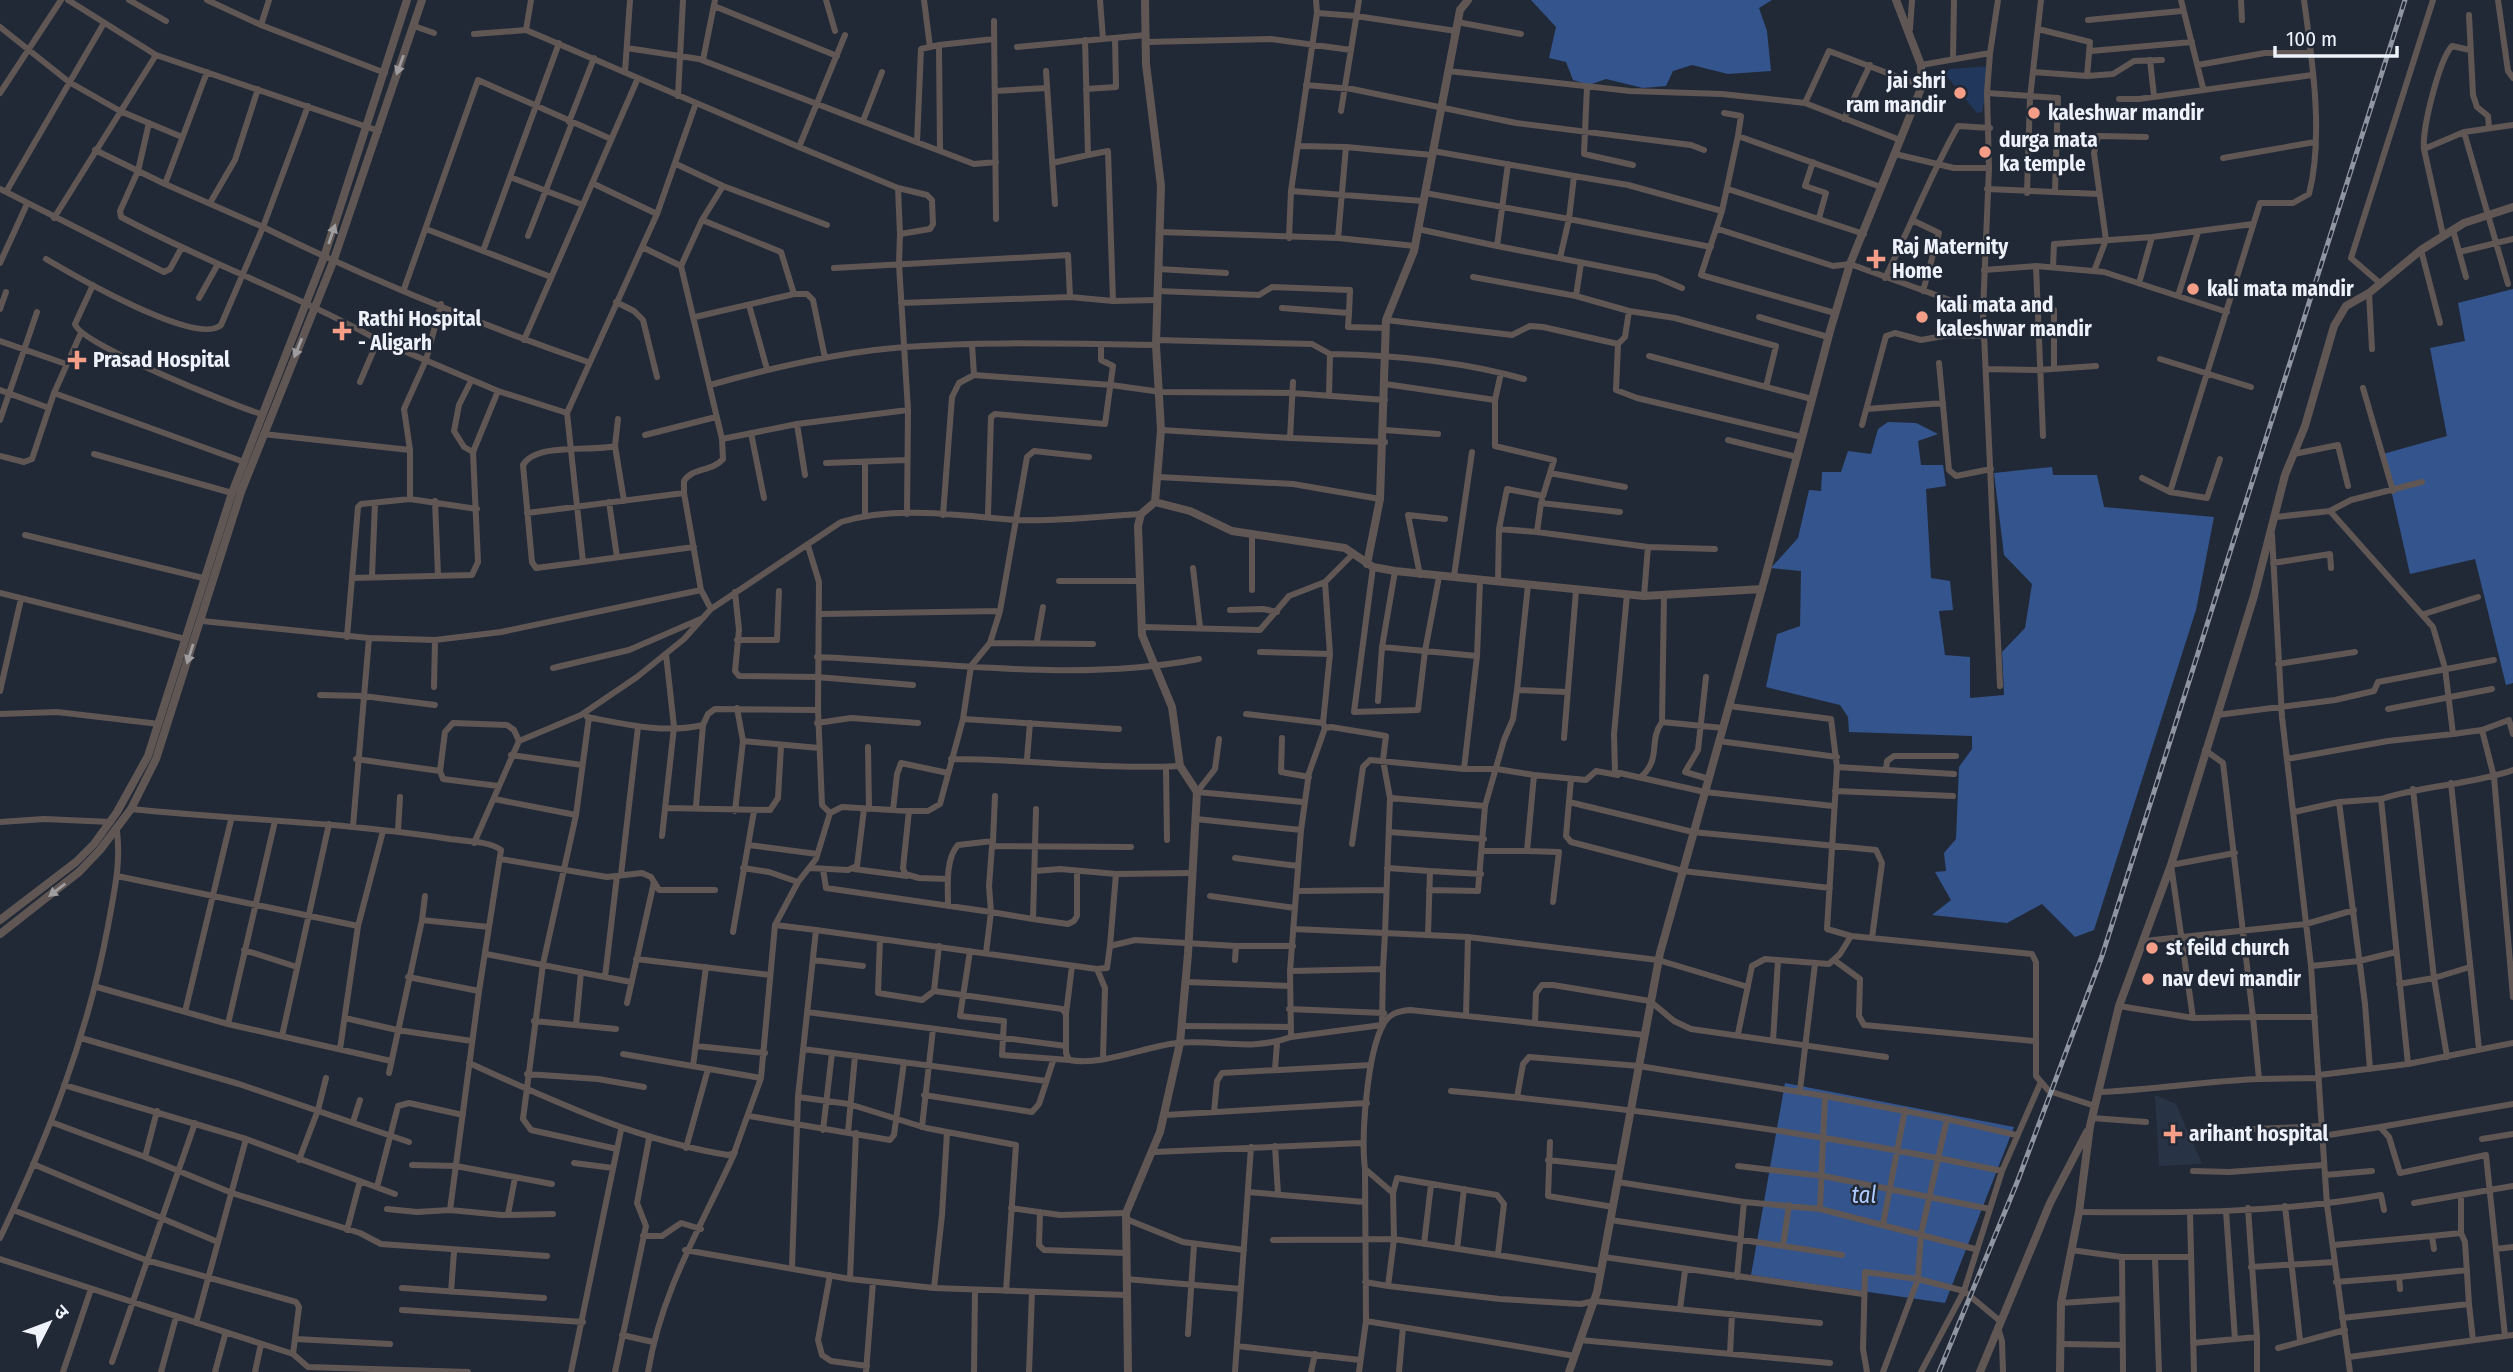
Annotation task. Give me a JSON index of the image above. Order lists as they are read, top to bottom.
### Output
{
  "water": ["tal"],
  "places": {
    "other": [
      "jai shri ram mandir",
      "kaleshwar mandir",
      "durga mata ka temple",
      "kali mata mandir",
      "kali mata and kaleshwar mandir",
      "st feild church",
      "nav devi mandir"
    ],
    "health": [
      "Raj Maternity Home",
      "Rathi Hospital - Aligarh",
      "Prasad Hospital",
      "arihant hospital"
    ]
  },
  "scale_bar": "100 m",
  "north": "top right"
}
